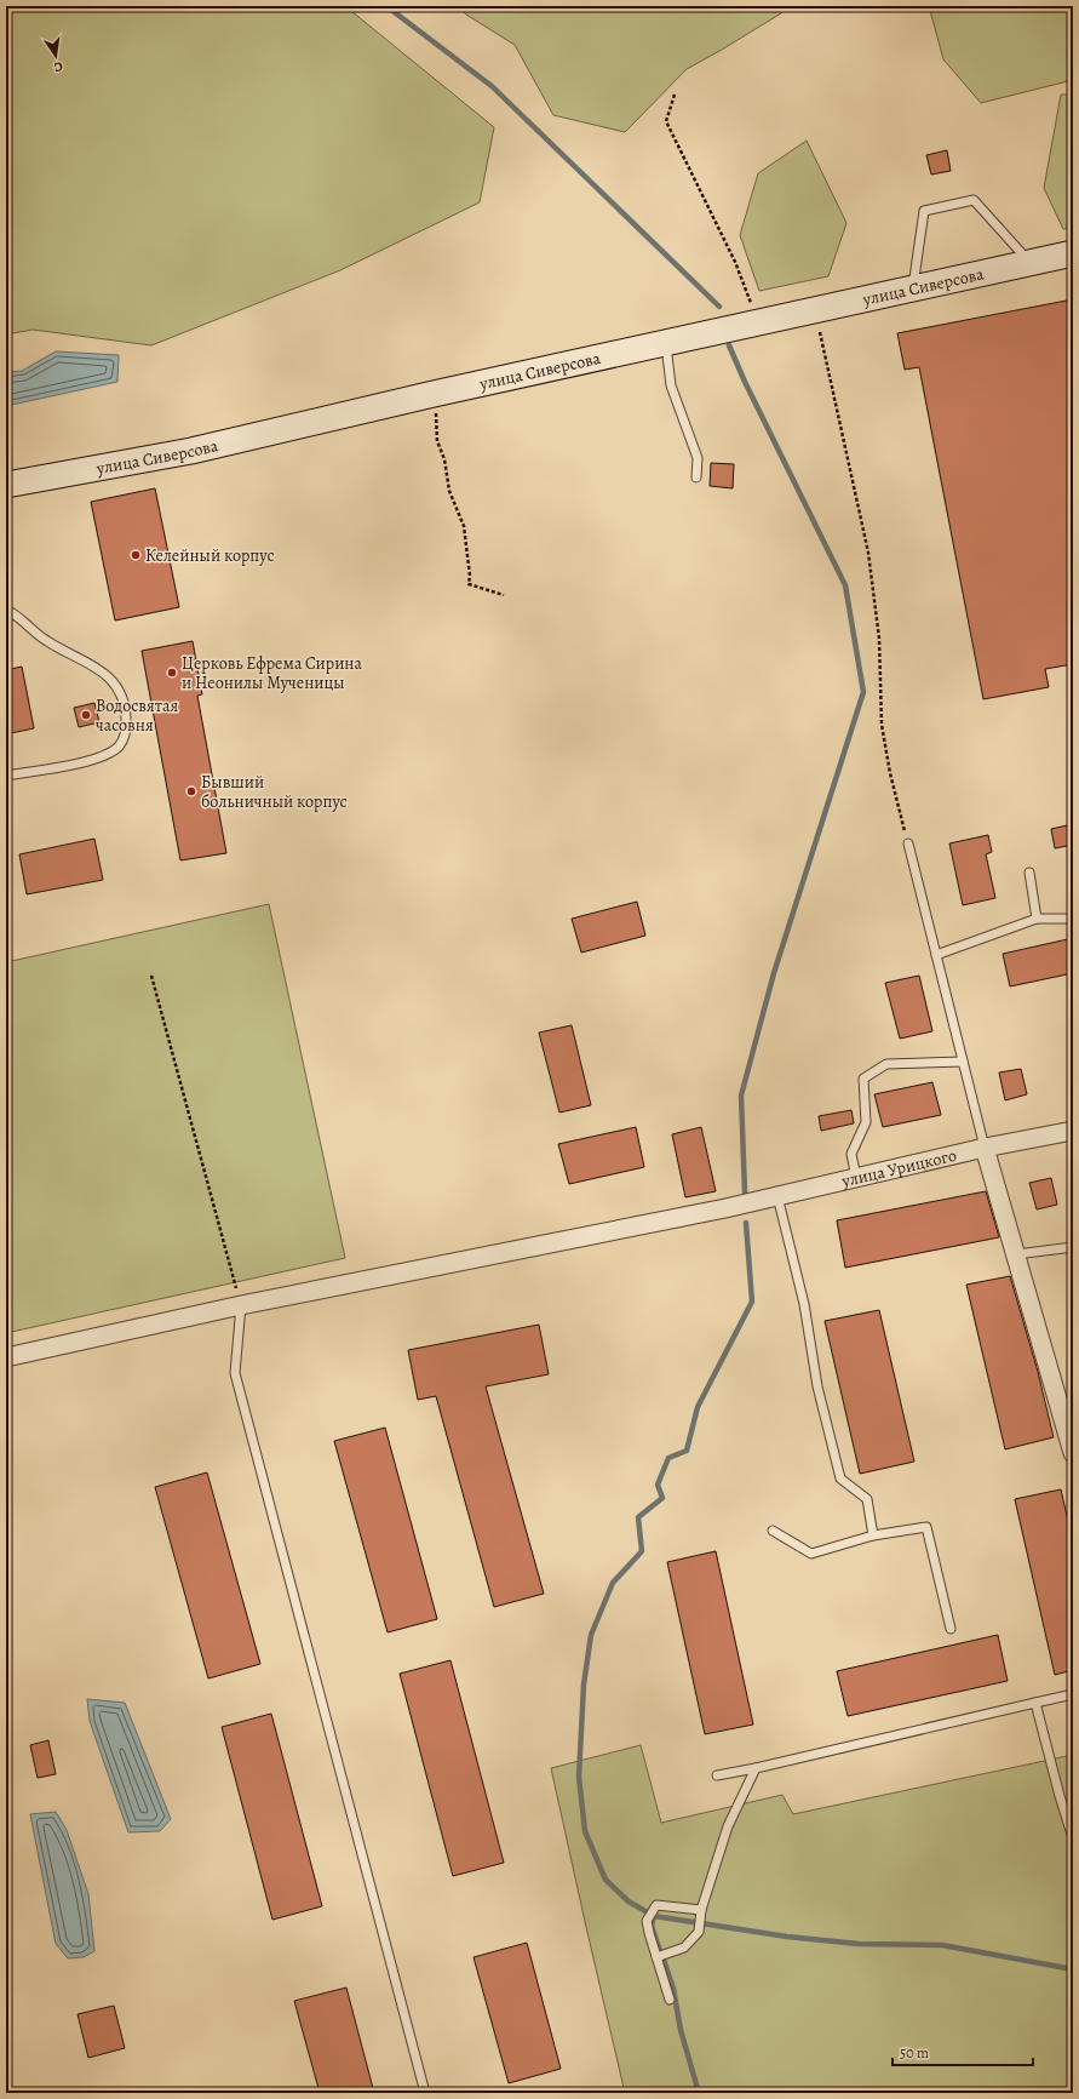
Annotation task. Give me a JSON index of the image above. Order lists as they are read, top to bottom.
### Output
{
  "streets": {
    "street": ["улица Сиверсова", "улица Урицкого"]
  },
  "places": [
    "Келейный корпус",
    "Церковь Ефрема Сирина и Неонилы Мученицы",
    "Водосвятая часовня",
    "Бывший больничный корпус"
  ],
  "scale_bar": "50 m",
  "north": "bottom"
}
